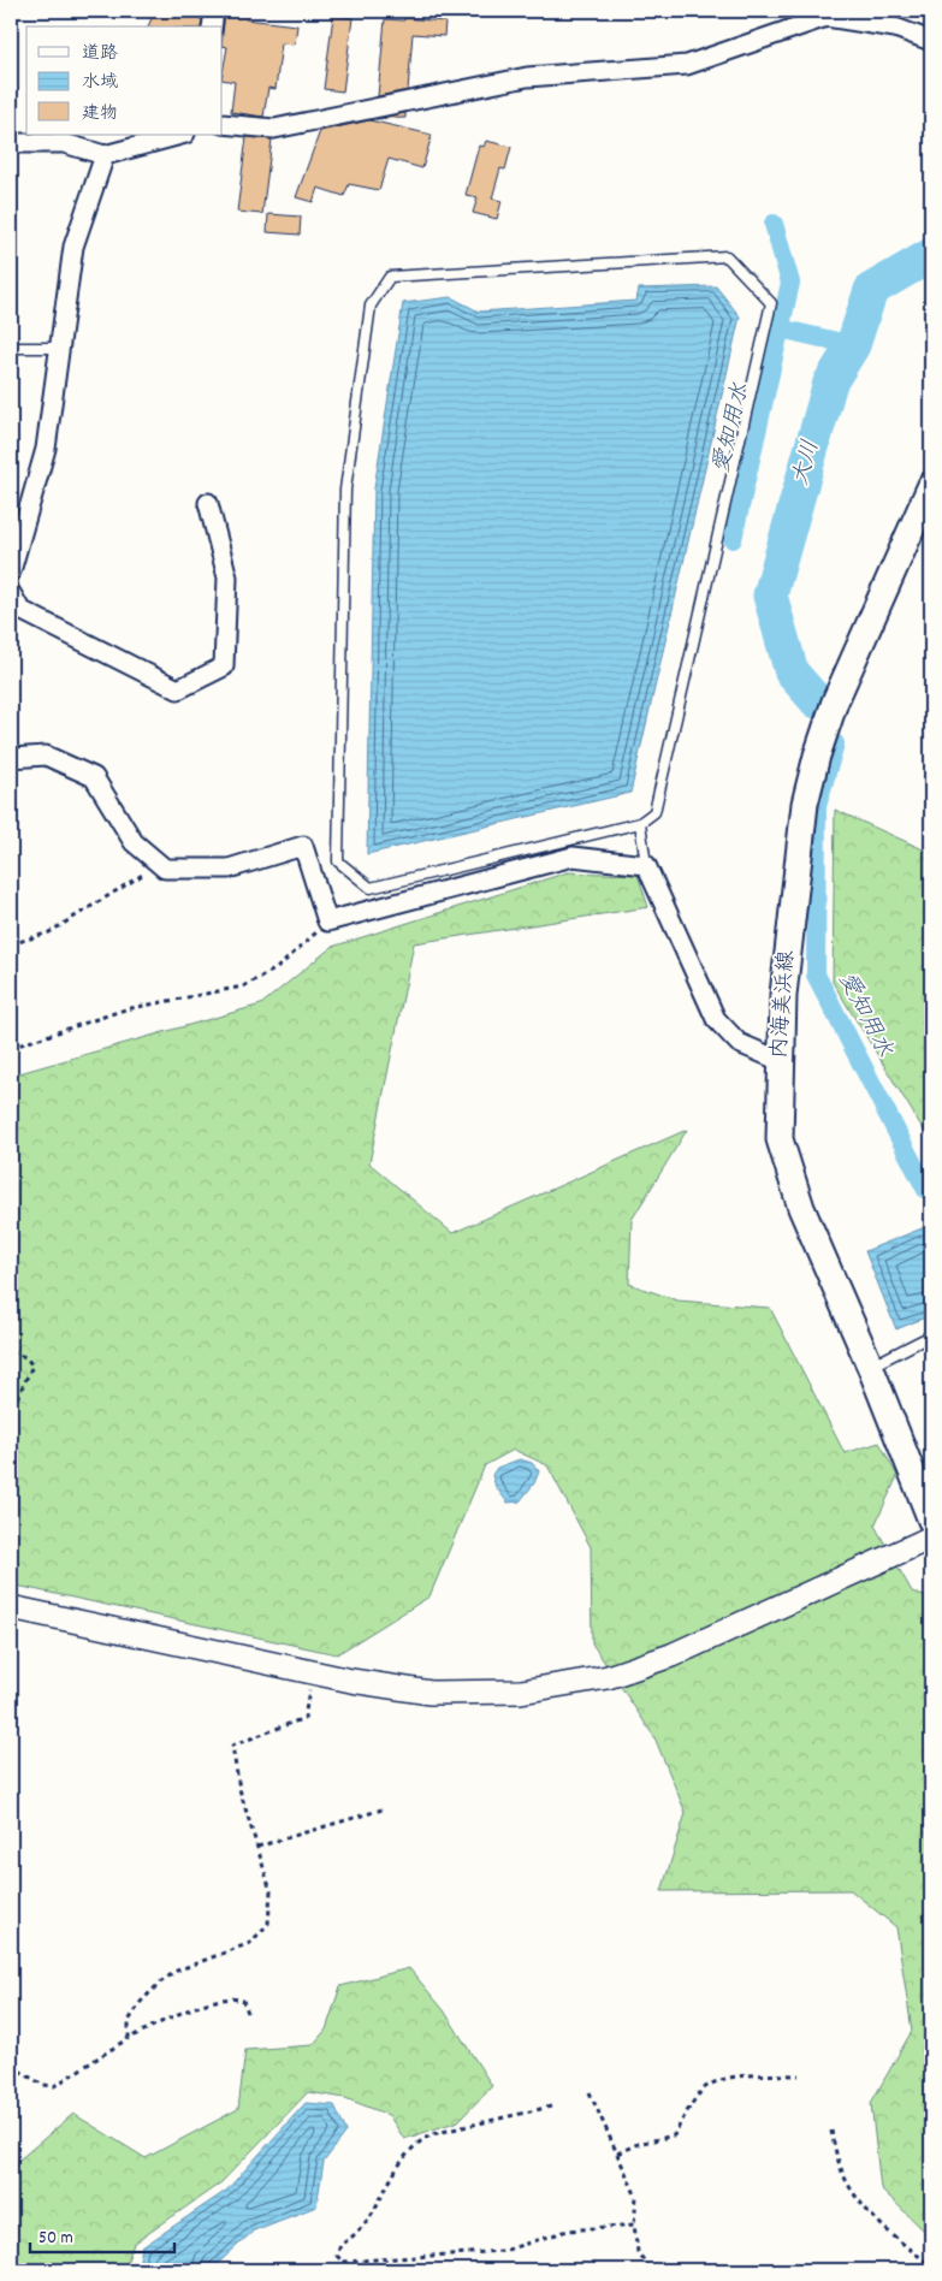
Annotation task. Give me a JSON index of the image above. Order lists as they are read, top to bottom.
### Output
{
  "streets": {
    "main road": ["内海美浜線"]
  },
  "water": ["愛知用水", "大川"],
  "legend": ["道路", "水域", "建物"],
  "scale_bar": "50 m"
}
